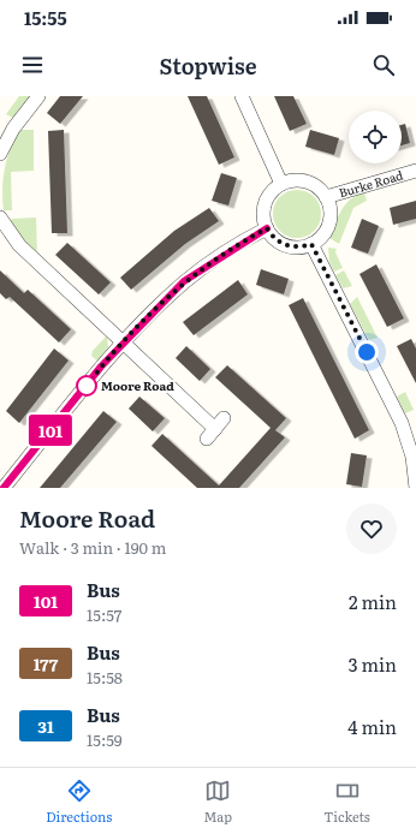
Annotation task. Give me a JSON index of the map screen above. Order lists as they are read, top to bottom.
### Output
{
  "streets": {
    "street": ["Burke Road"]
  },
  "places": ["Moore Road"],
  "lines": ["bus line 101"],
  "page": {
    "status": "15:55",
    "header": "Stopwise",
    "on_map": "101",
    "heading": ["Moore Road", "Walk · 3 min · 190 m"],
    "list": [
      {
        "mark": "101",
        "name": "Bus",
        "note": "15:57",
        "value": "2 min"
      },
      {
        "mark": "177",
        "name": "Bus",
        "note": "15:58",
        "value": "3 min"
      },
      {
        "mark": "31",
        "name": "Bus",
        "note": "15:59",
        "value": "4 min"
      }
    ],
    "tabs": ["Directions", "Map", "Tickets"]
  }
}
